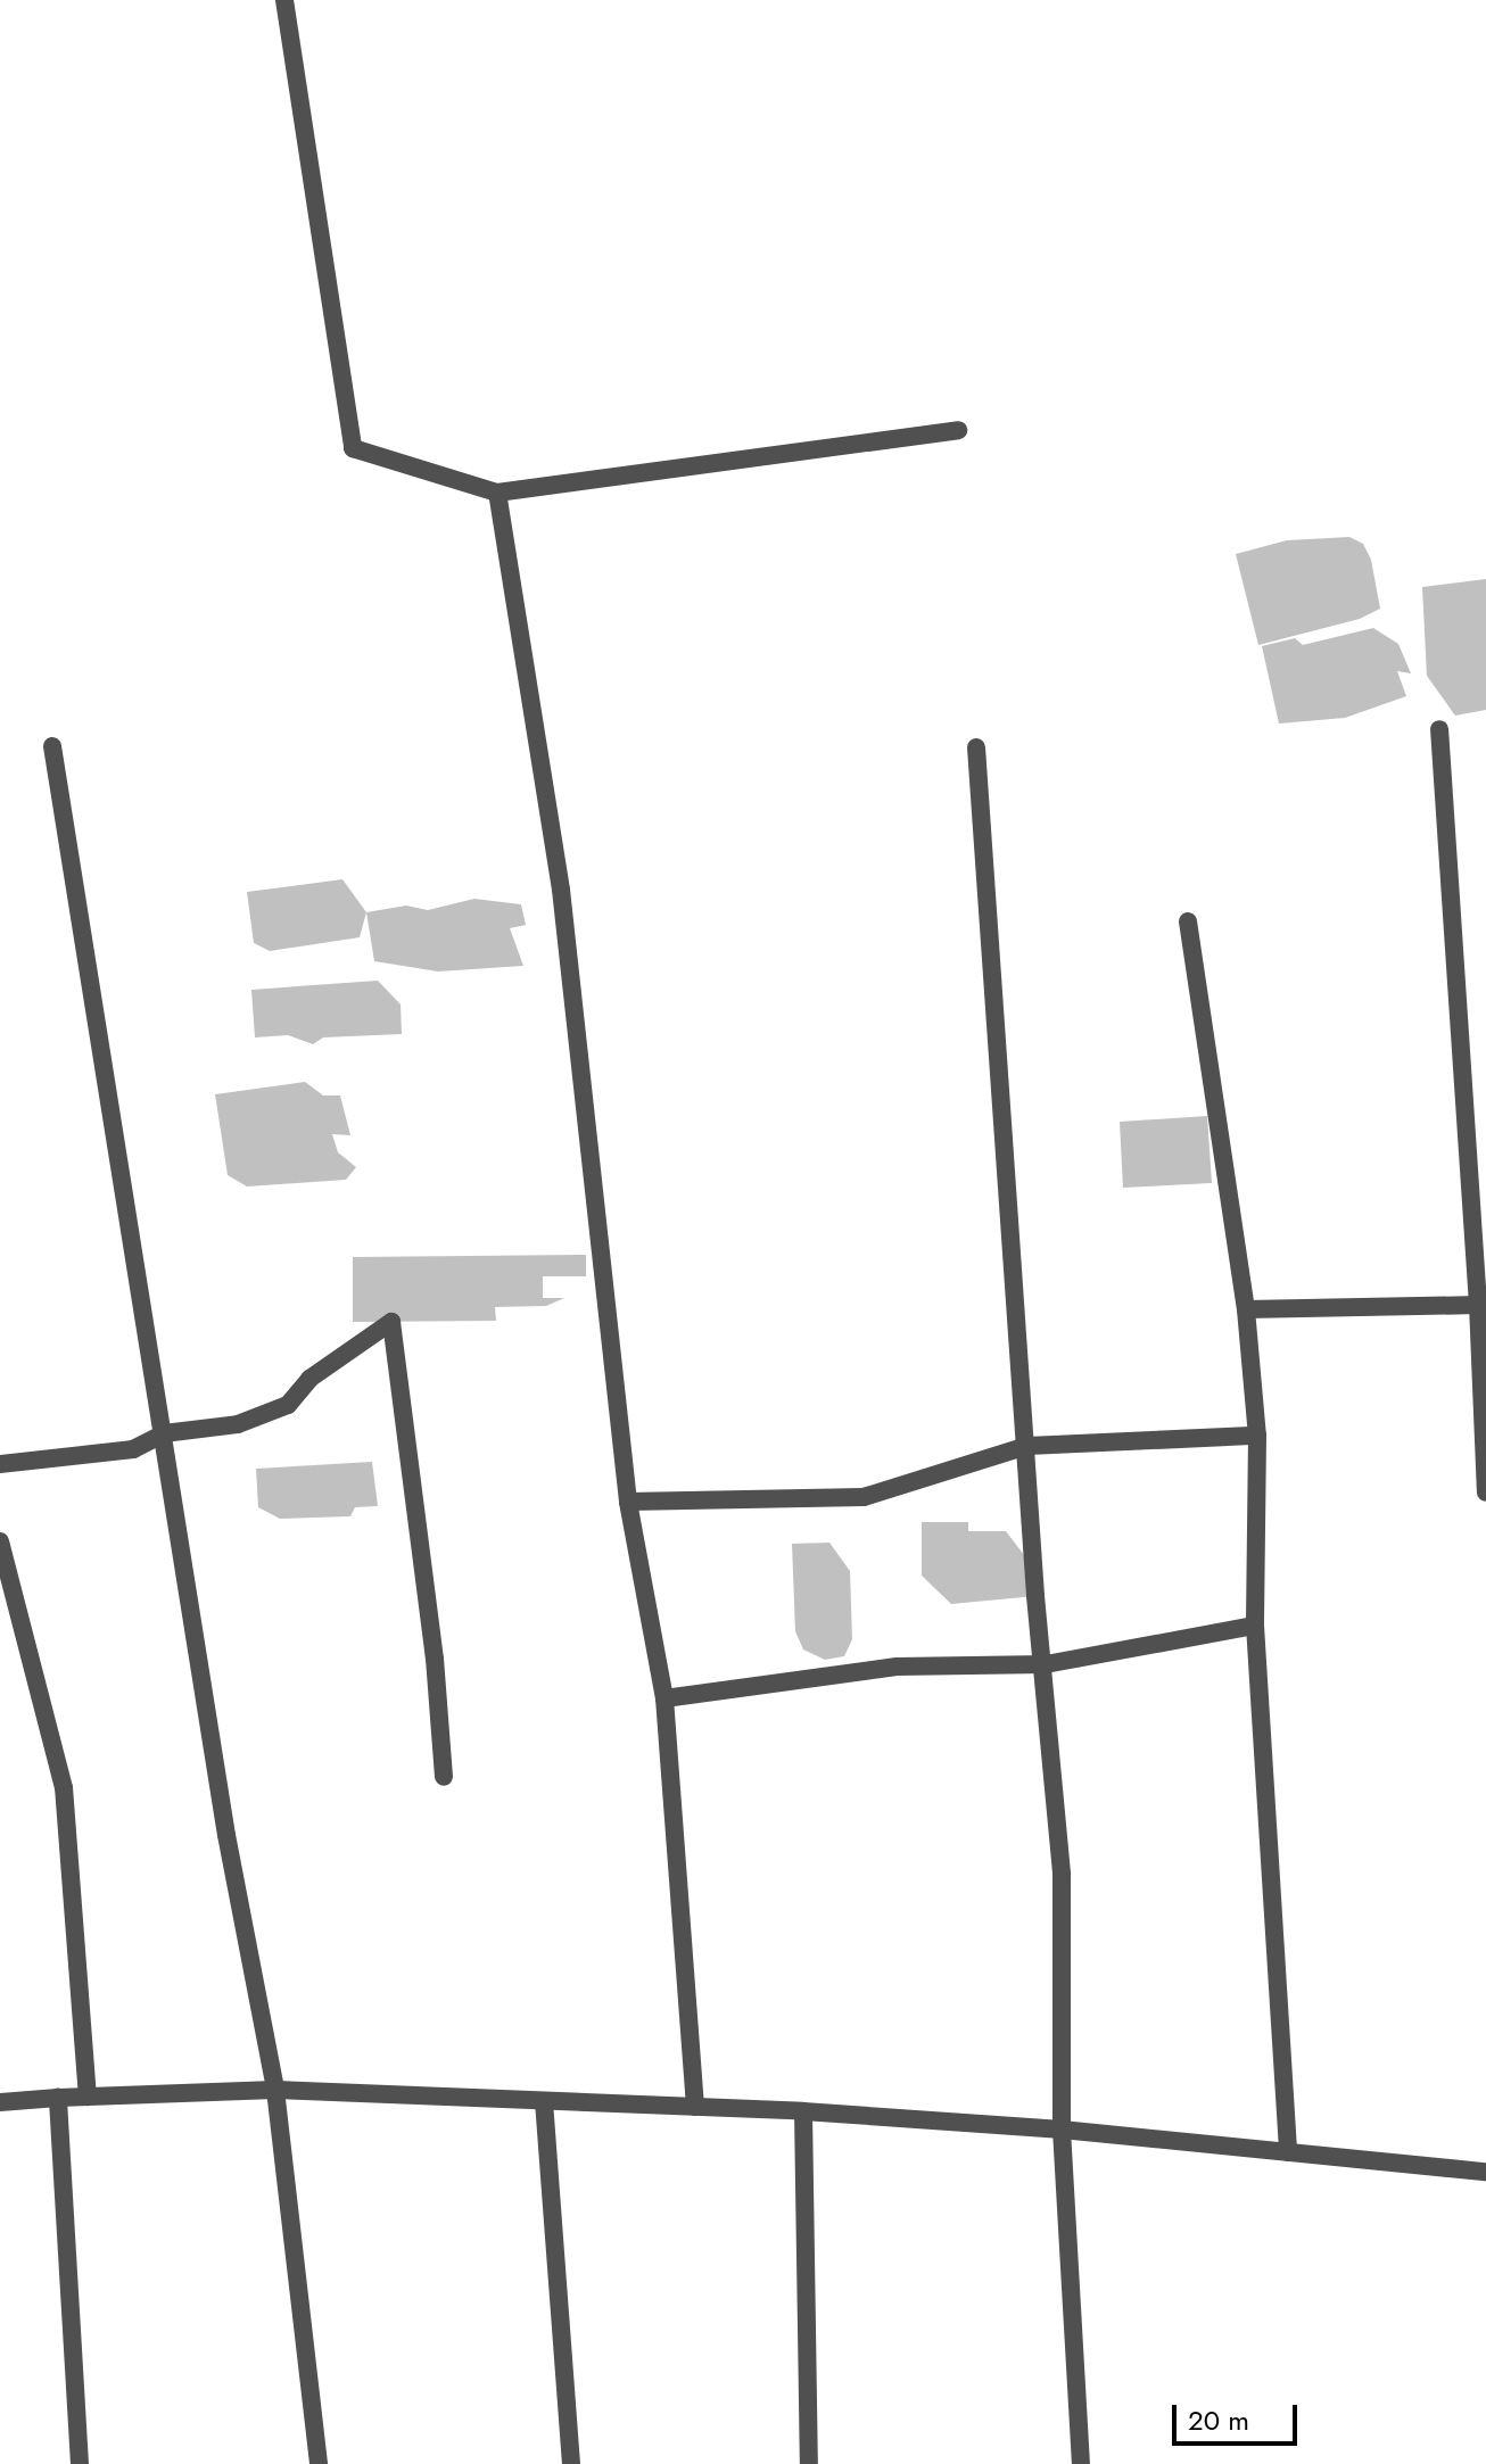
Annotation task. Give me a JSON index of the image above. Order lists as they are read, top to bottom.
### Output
{
  "scale_bar": "20 m"
}
